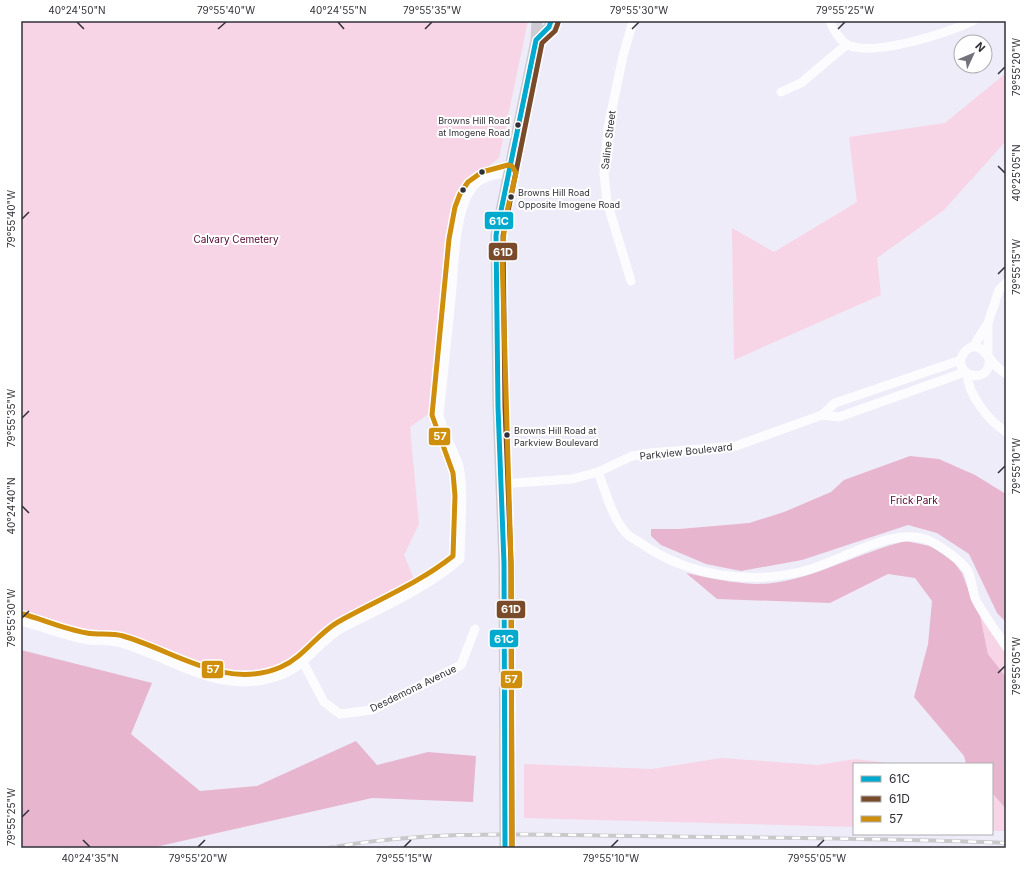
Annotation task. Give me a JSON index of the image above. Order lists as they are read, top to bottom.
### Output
{
  "streets": {
    "street": ["Saline Street", "Parkview Boulevard", "Desdemona Avenue"]
  },
  "parks": ["Calvary Cemetery", "Frick Park"],
  "places": ["Browns Hill Road at Imogene Road", "Browns Hill Road Opposite Imogene Road", "Browns Hill Road at Parkview Boulevard"],
  "lines": ["transit line 61C", "transit line 61D", "transit line 57"],
  "legend": ["61C", "61D", "57"],
  "north": "top right",
  "coordinates": [
    "40°24'50\"N",
    "79°55'40\"W",
    "40°24'55\"N",
    "79°55'35\"W",
    "79°55'30\"W",
    "79°55'25\"W",
    "79°55'20\"W",
    "40°25'05\"N",
    "79°55'15\"W",
    "79°55'10\"W",
    "40°24'40\"N",
    "79°55'05\"W",
    "40°24'35\"N"
  ]
}
